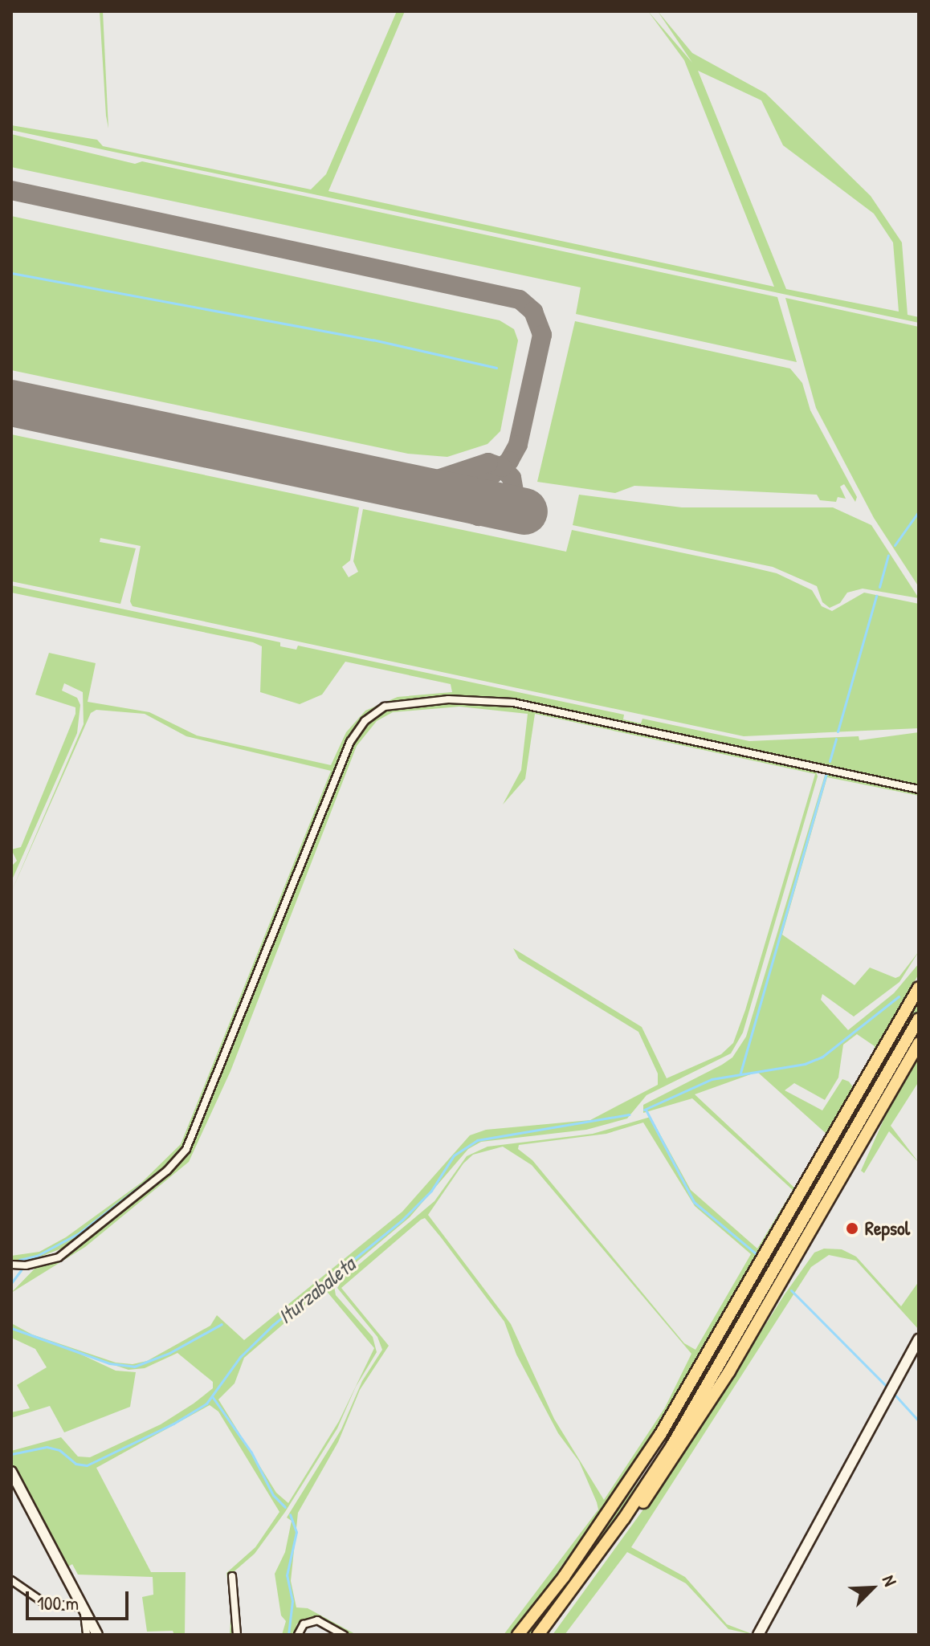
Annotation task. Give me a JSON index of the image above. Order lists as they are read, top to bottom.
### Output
{
  "water": ["Iturzabaleta"],
  "places": ["Repsol"],
  "scale_bar": "100 m",
  "north": "top right"
}
